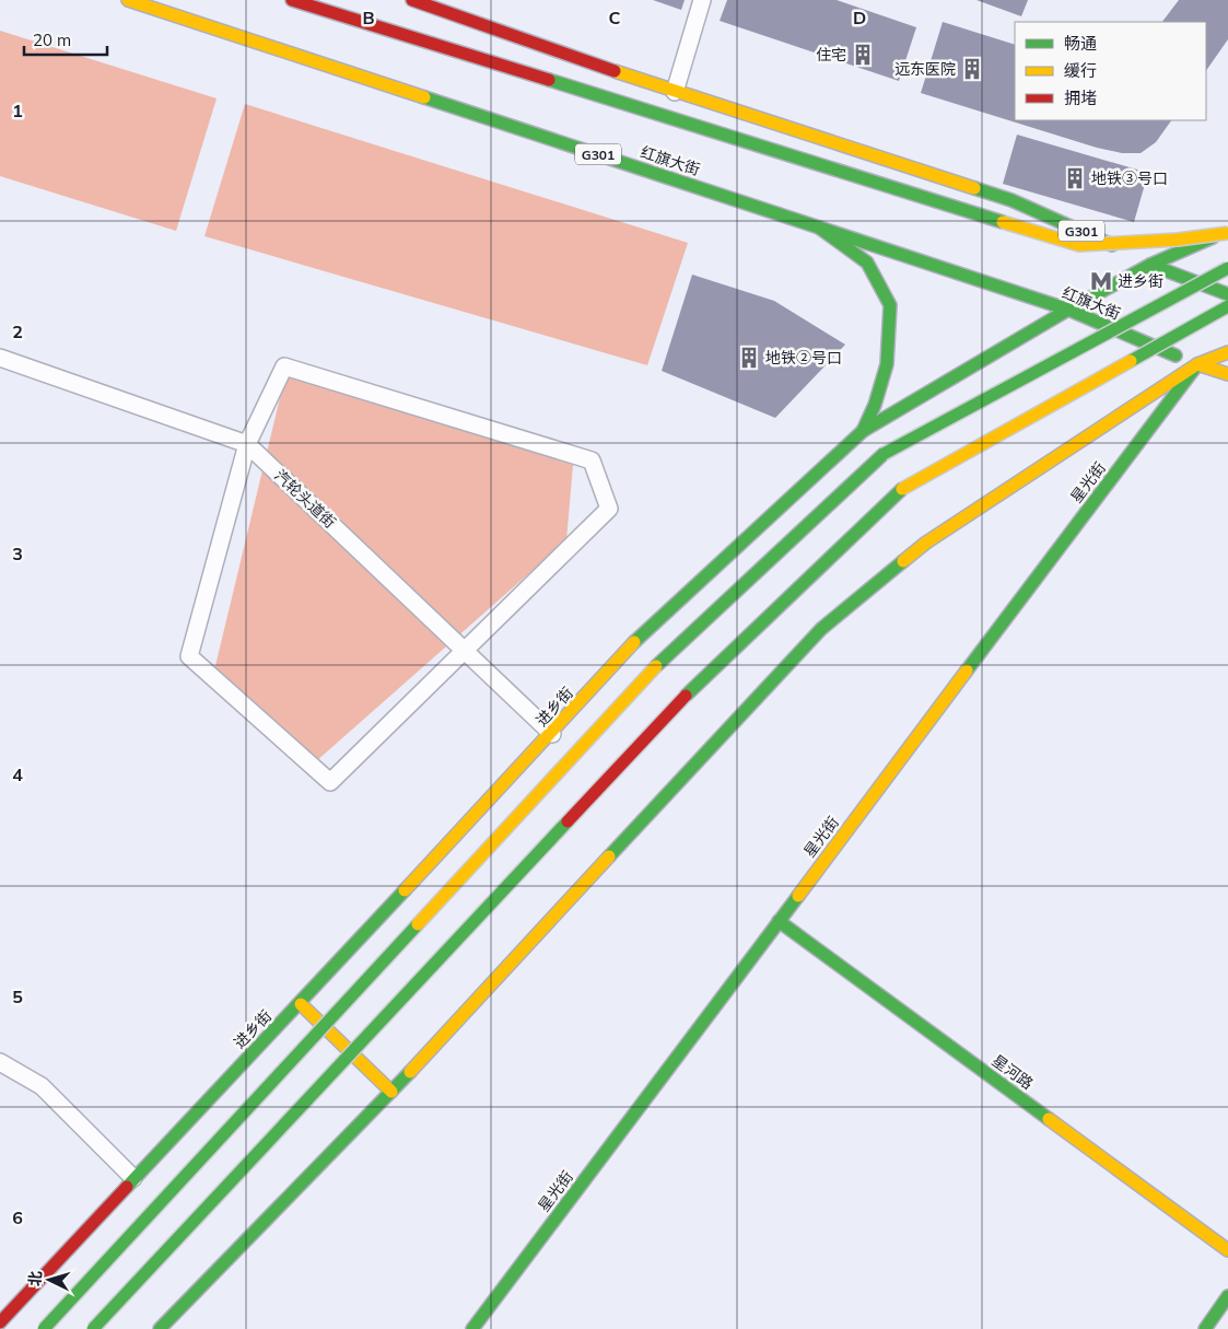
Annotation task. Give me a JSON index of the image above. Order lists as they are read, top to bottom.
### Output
{
  "streets": {
    "main road": [
      "G301",
      "红旗大街",
      "星光街",
      "进乡街",
      "星河路"
    ],
    "lane": ["汽轮头道街"]
  },
  "crossings": [
    ["G301", "进乡街"],
    ["红旗大街", "星光街"],
    ["红旗大街", "进乡街"],
    ["星光街", "星河路"],
    ["汽轮头道街", "进乡街"]
  ],
  "places": {
    "building": [
      "住宅",
      "远东医院",
      "地铁③号口",
      "地铁②号口"
    ],
    "metro station": ["进乡街"]
  },
  "legend": ["畅通", "缓行", "拥堵"],
  "scale_bar": "20 m",
  "north": "left",
  "grid": {
    "columns": ["B", "C", "D"],
    "rows": [
      "1",
      "2",
      "3",
      "4",
      "5",
      "6"
    ]
  }
}
